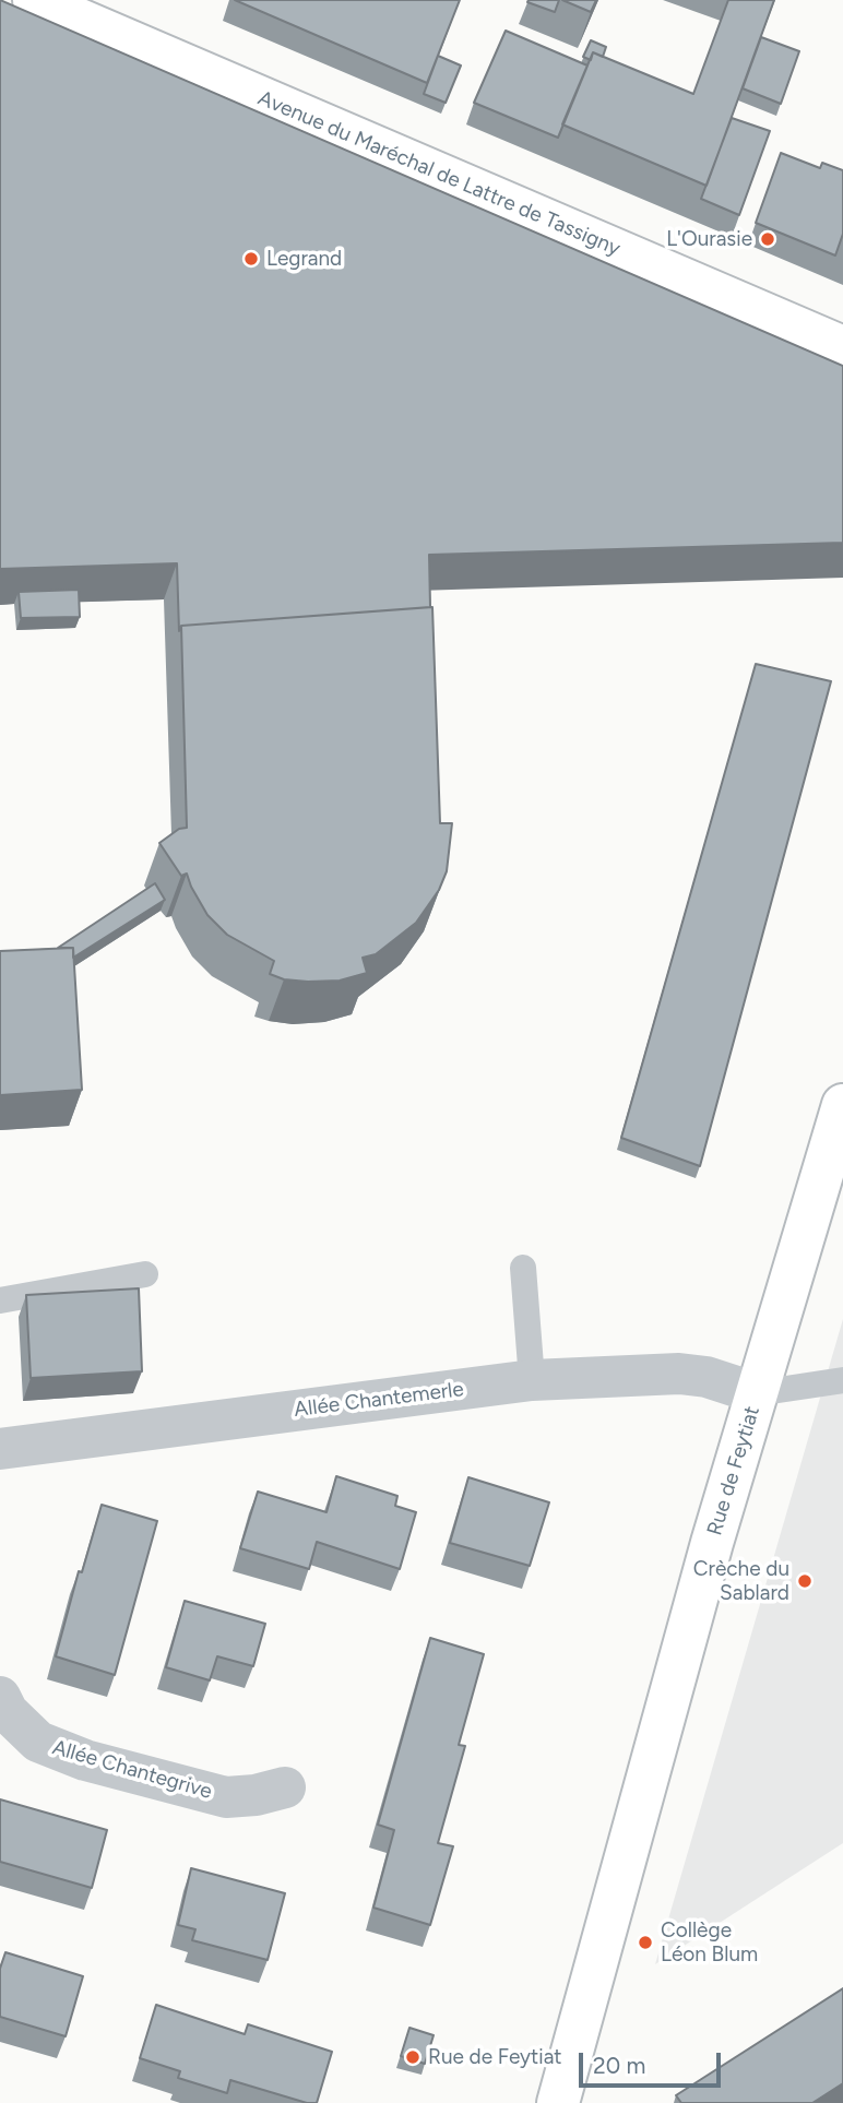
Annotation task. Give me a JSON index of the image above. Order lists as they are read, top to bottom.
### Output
{
  "streets": {
    "main road": ["Avenue du Maréchal de Lattre de Tassigny", "Rue de Feytiat"],
    "street": ["Allée Chantemerle", "Allée Chantegrive"]
  },
  "crossings": [
    ["Allée Chantemerle", "Rue de Feytiat"]
  ],
  "places": [
    "L'Ourasie",
    "Legrand",
    "Crèche du Sablard",
    "Collège Léon Blum",
    "Rue de Feytiat"
  ],
  "scale_bar": "20 m"
}
